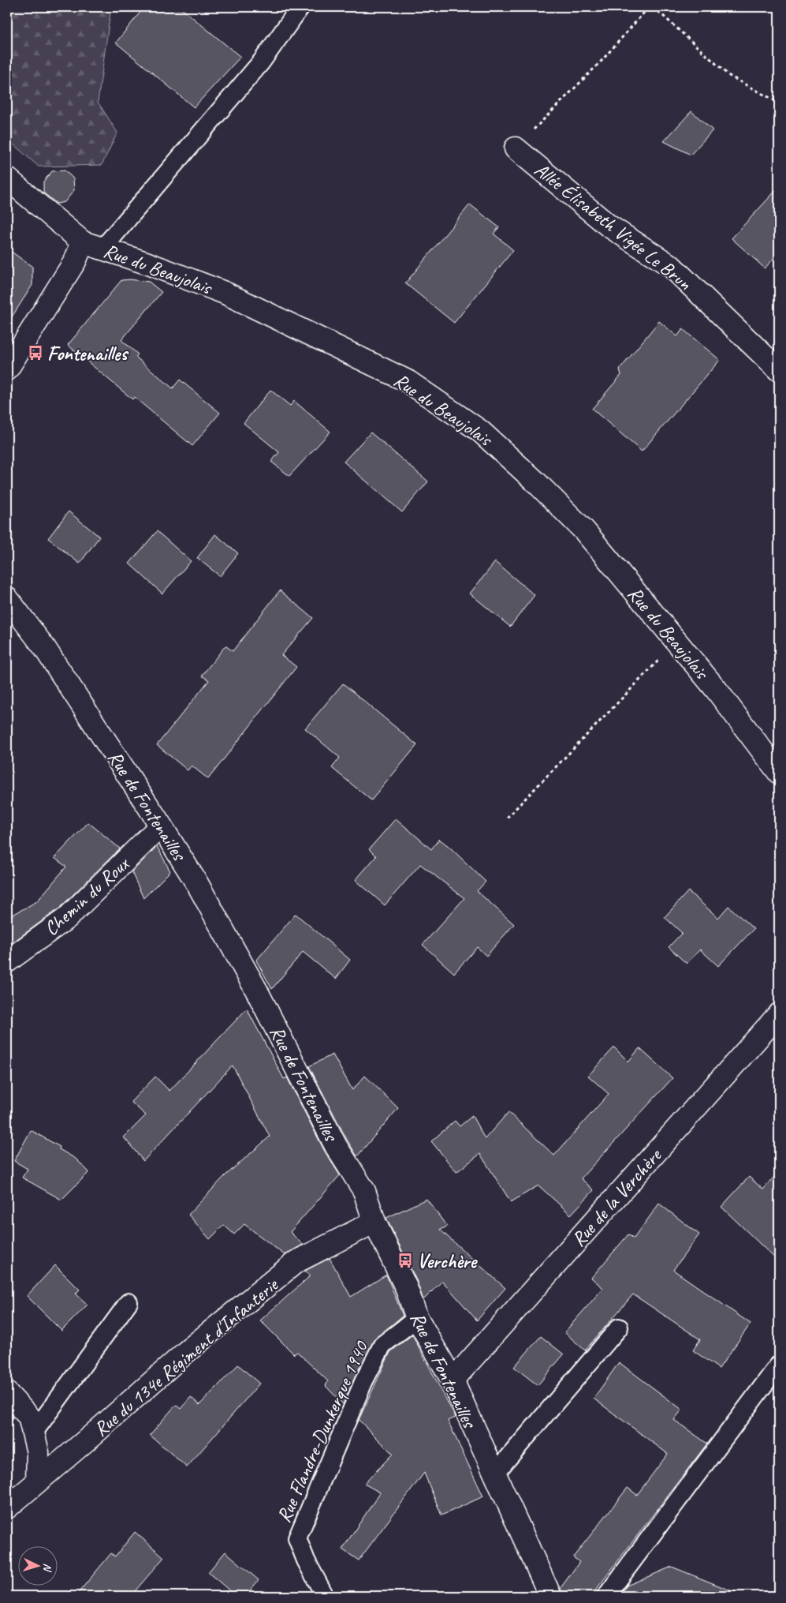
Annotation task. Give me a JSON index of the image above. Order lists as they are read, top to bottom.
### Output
{
  "streets": {
    "street": [
      "Allée Élisabeth Vigée Le Brun",
      "Rue du Beaujolais",
      "Rue de Fontenailles",
      "Chemin du Roux",
      "Rue de la Verchère",
      "Rue du 134e Régiment d'Infanterie"
    ],
    "lane": ["Rue Flandre-Dunkerque 1940"]
  },
  "crossings": [
    ["Rue de Fontenailles", "Chemin du Roux"],
    ["Rue de Fontenailles", "Rue de la Verchère"],
    ["Rue de Fontenailles", "Rue du 134e Régiment d'Infanterie"],
    ["Rue de Fontenailles", "Rue Flandre-Dunkerque 1940"]
  ],
  "places": {
    "bus stop": ["Fontenailles", "Verchère"]
  },
  "north": "right"
}
